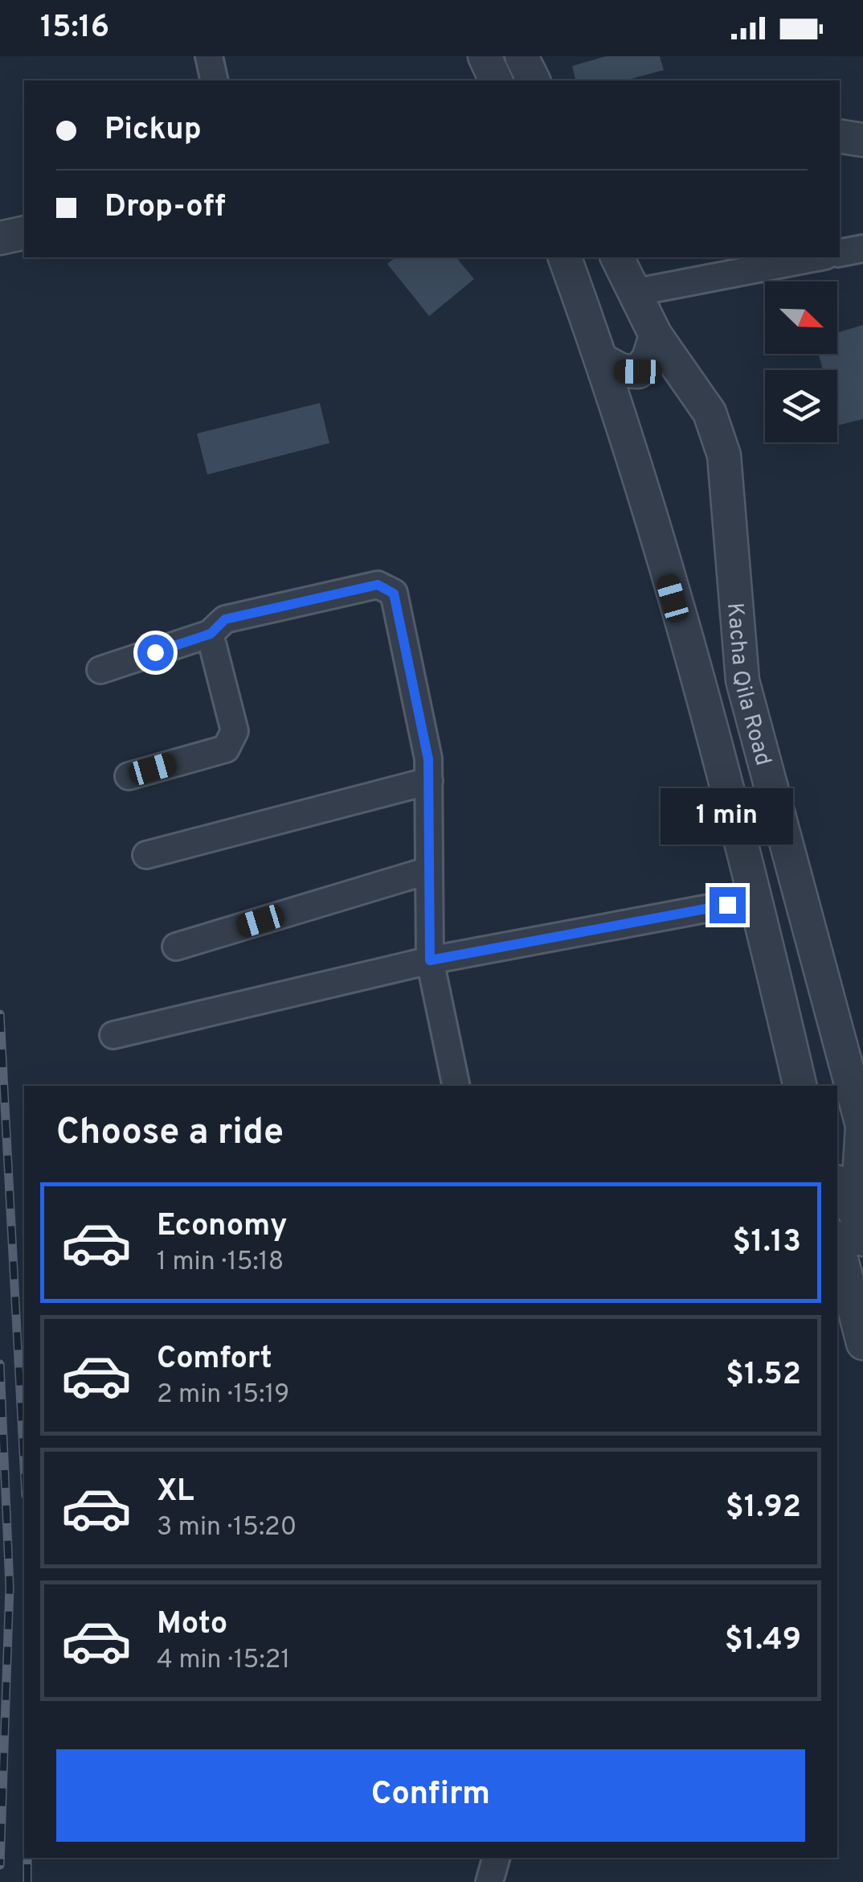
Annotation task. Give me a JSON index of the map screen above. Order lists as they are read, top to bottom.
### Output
{
  "streets": {
    "street": ["Kacha Qila Road"]
  },
  "north": "bottom right",
  "page": {
    "status": "15:16",
    "banner": ["Pickup", "Drop-off"],
    "bubble": "1 min",
    "heading": "Choose a ride",
    "list": [
      {
        "name": "Economy",
        "note": "1 min · 15:18",
        "value": "$1.13"
      },
      {
        "name": "Comfort",
        "note": "2 min · 15:19",
        "value": "$1.52"
      },
      {
        "name": "XL",
        "note": "3 min · 15:20",
        "value": "$1.92"
      },
      {
        "name": "Moto",
        "note": "4 min · 15:21",
        "value": "$1.49"
      }
    ],
    "buttons": "Confirm"
  }
}
